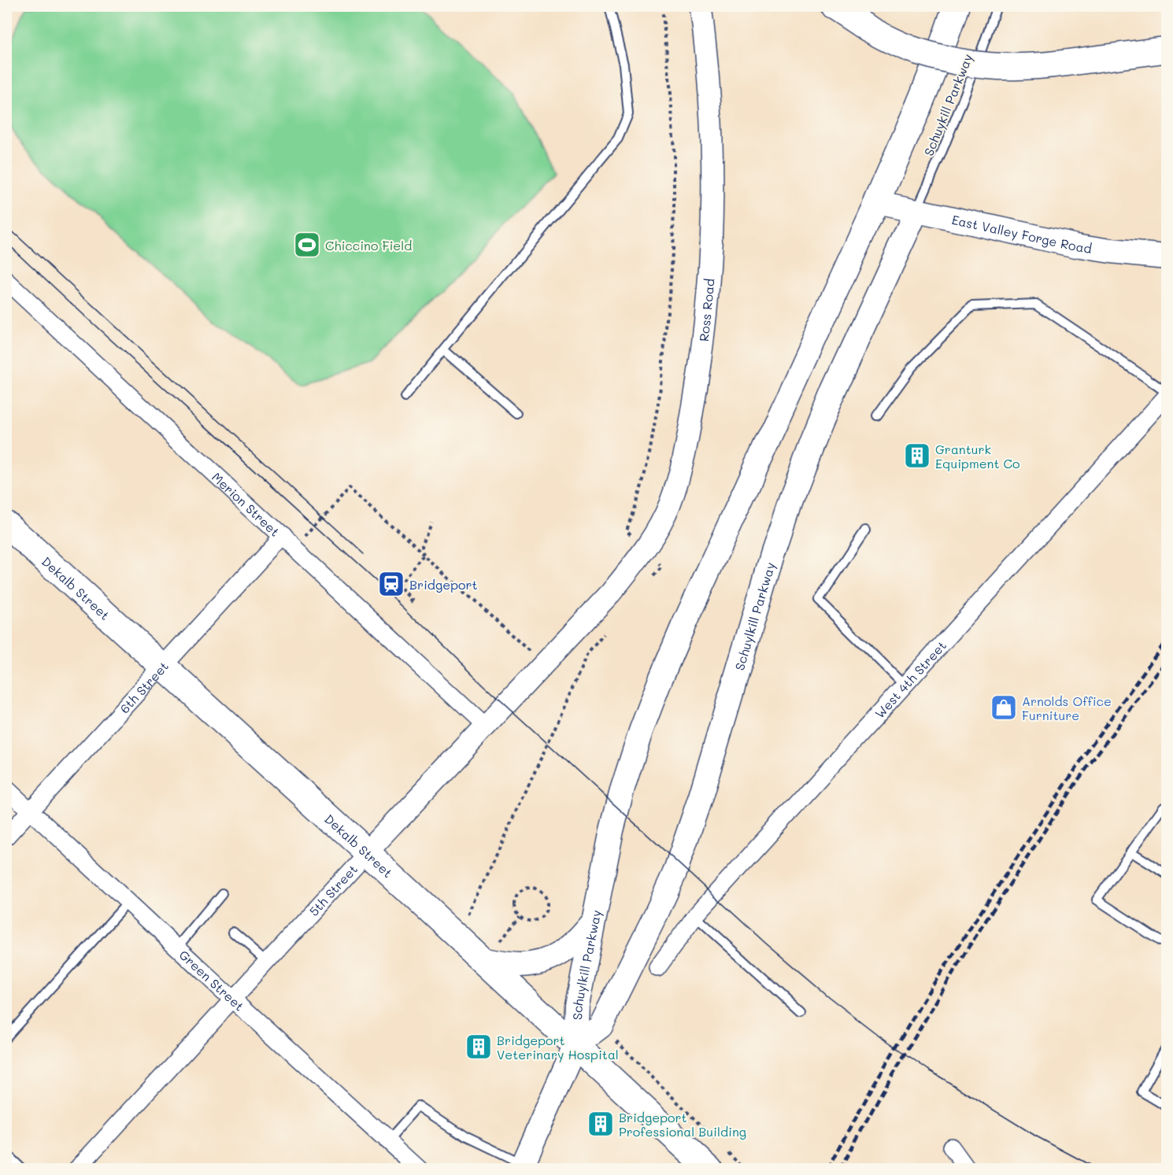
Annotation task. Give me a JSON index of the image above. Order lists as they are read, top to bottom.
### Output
{
  "streets": {
    "highway": ["Dekalb Street"],
    "main road": ["East Valley Forge Road", "Schuylkill Parkway"],
    "street": [
      "Ross Road",
      "Merion Street",
      "West 4th Street",
      "6th Street",
      "5th Street",
      "Green Street"
    ],
    "lane": ["Schuykill Parkway"]
  },
  "crossings": [
    ["Schuykill Parkway", "East Valley Forge Road"],
    ["Schuykill Parkway", "Schuylkill Parkway"],
    ["East Valley Forge Road", "Schuylkill Parkway"],
    ["Ross Road", "5th Street"],
    ["Merion Street", "6th Street"],
    ["Merion Street", "5th Street"],
    ["Dekalb Street", "Schuylkill Parkway"],
    ["Dekalb Street", "6th Street"],
    ["Dekalb Street", "5th Street"],
    ["6th Street", "Green Street"],
    ["5th Street", "Green Street"]
  ],
  "places": {
    "sports": ["Chiccino Field"],
    "building": ["Granturk Equipment Co", "Bridgeport Veterinary Hospital", "Bridgeport Professional Building"],
    "station": ["Bridgeport"],
    "shop": ["Arnolds Office Furniture"]
  }
}
